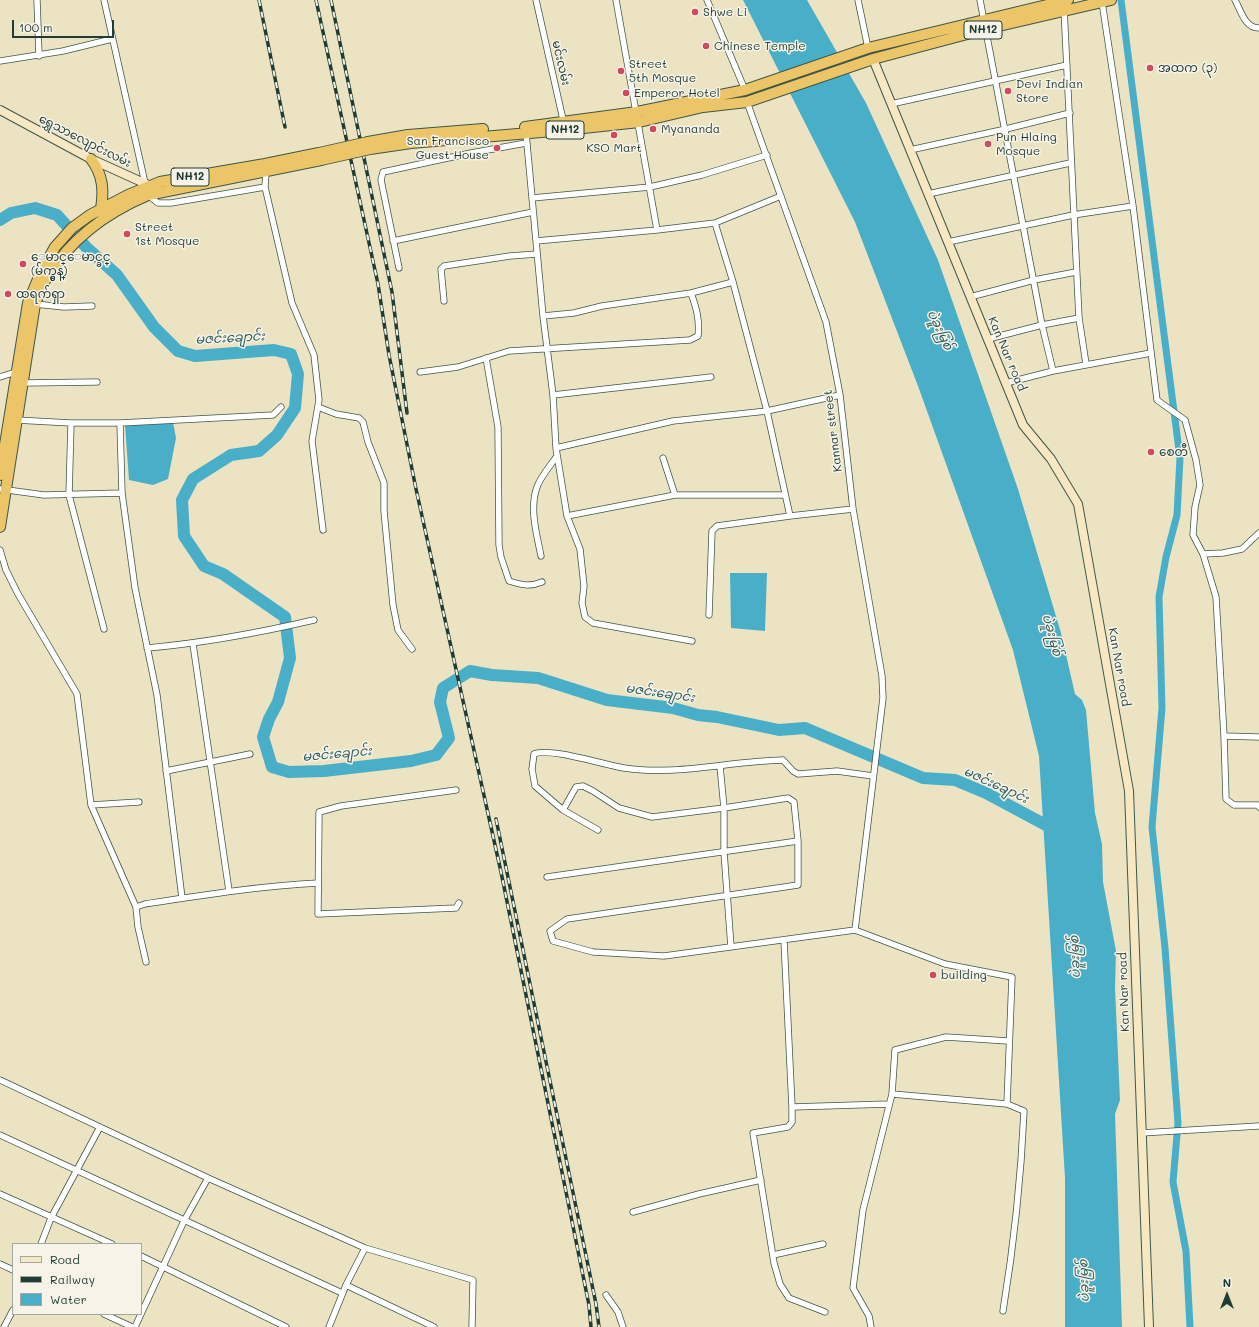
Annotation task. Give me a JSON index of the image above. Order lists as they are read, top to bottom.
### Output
{
  "streets": {
    "highway": ["NH12"],
    "street": [
      "မင်းလမ်း",
      "ရွှေသာလျောင်းလမ်း",
      "Kan Nar road",
      "Kannar street"
    ]
  },
  "crossings": [
    ["NH12", "မင်းလမ်း"],
    ["NH12", "ရွှေသာလျောင်းလမ်း"],
    ["NH12", "Kan Nar road"],
    ["NH12", "Kannar street"]
  ],
  "water": ["ပဲခူးမြစ်", "မဇင်းချောင်း"],
  "places": [
    "Shwe Li",
    "Chinese Temple",
    "အထက (၃)",
    "Street 5th Mosque",
    "Devi Indian Store",
    "Emperor Hotel",
    "Myananda",
    "KSO Mart",
    "Pun Hlaing Mosque",
    "San Francisco Guest House",
    "Street 1st Mosque",
    "ေမာင္ေမာင္ခင္ (မ်က္မွန္)",
    "ထရက်ရှာ",
    "စေတီ",
    "building"
  ],
  "legend": ["Road", "Railway", "Water"],
  "scale_bar": "100 m",
  "north": "top"
}
